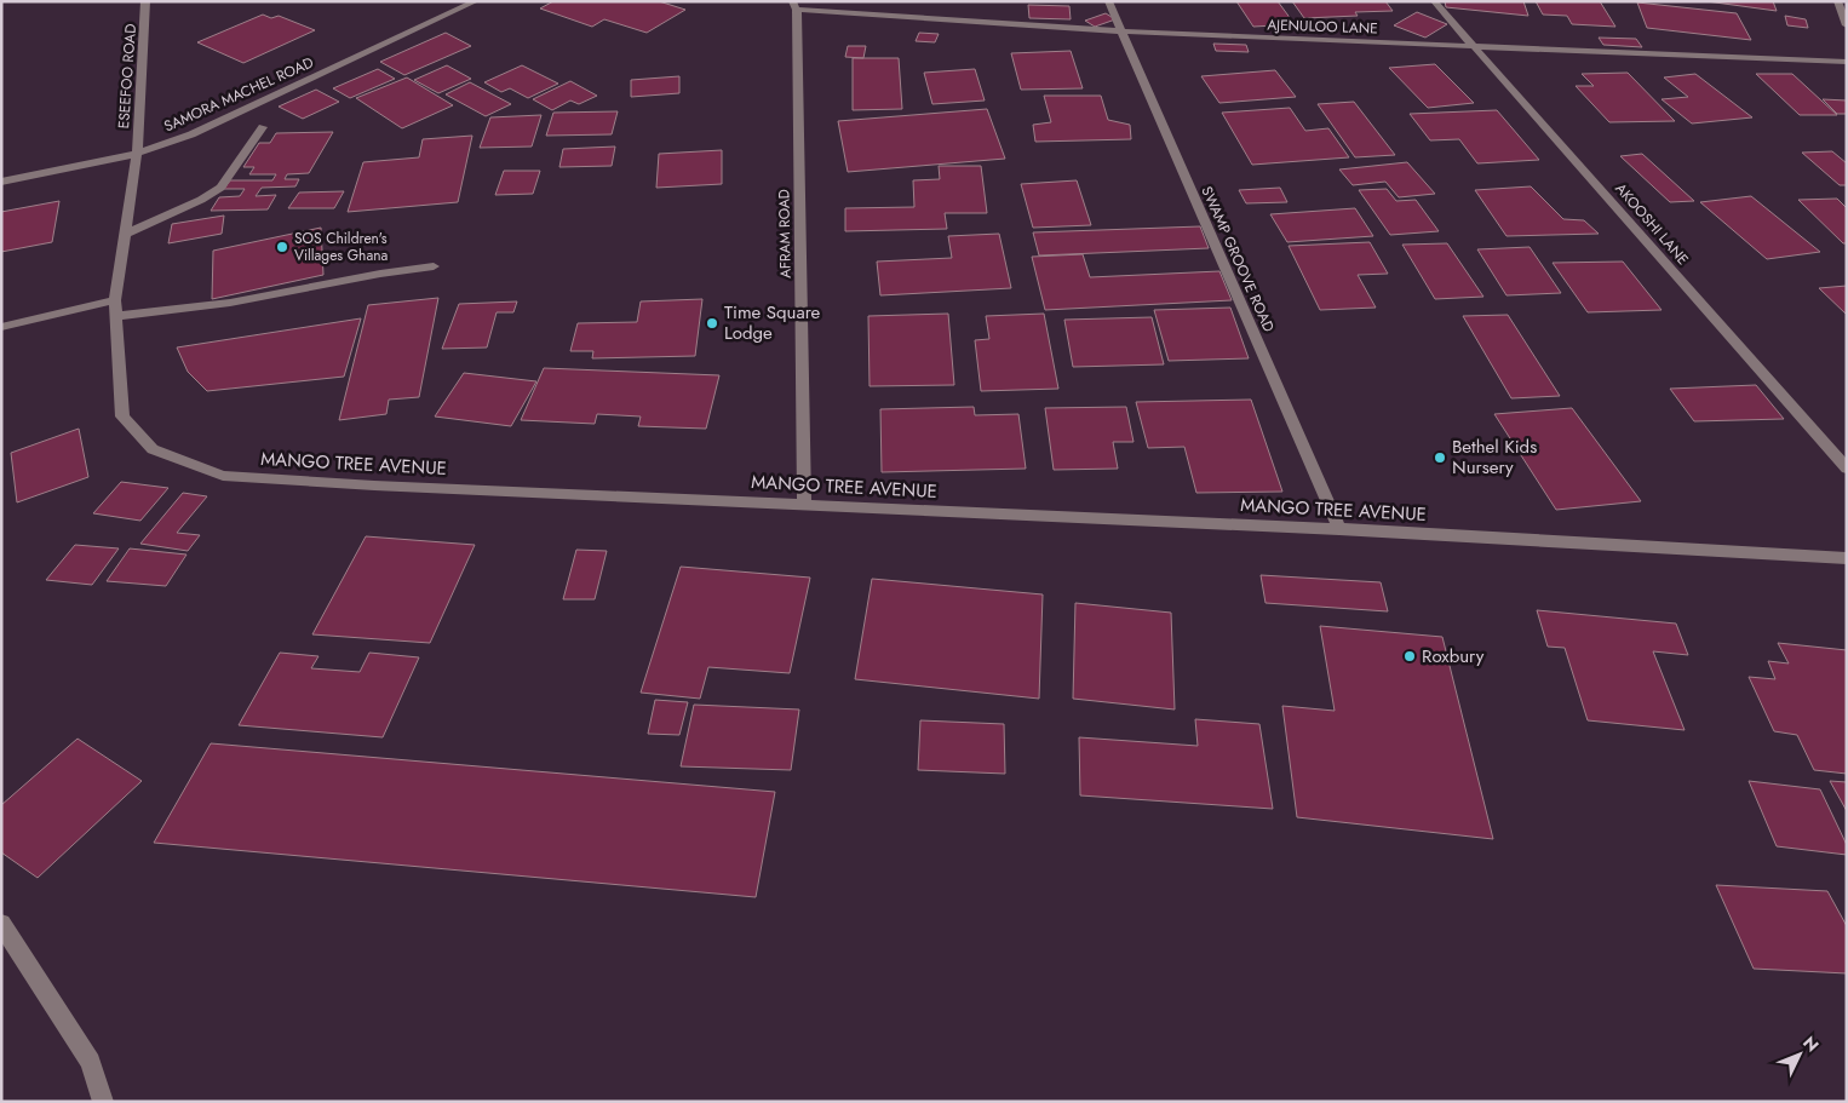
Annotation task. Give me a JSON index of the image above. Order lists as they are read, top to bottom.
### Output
{
  "streets": {
    "street": [
      "AJENULOO LANE",
      "ESEEFOO ROAD",
      "SAMORA MACHEL ROAD",
      "AKOOSHI LANE",
      "AFRAM ROAD",
      "SWAMP GROOVE ROAD",
      "MANGO TREE AVENUE"
    ]
  },
  "crossings": [
    ["AJENULOO LANE", "AKOOSHI LANE"],
    ["AJENULOO LANE", "AFRAM ROAD"],
    ["AJENULOO LANE", "SWAMP GROOVE ROAD"],
    ["ESEEFOO ROAD", "SAMORA MACHEL ROAD"],
    ["ESEEFOO ROAD", "MANGO TREE AVENUE"],
    ["SAMORA MACHEL ROAD", "MANGO TREE AVENUE"],
    ["AFRAM ROAD", "MANGO TREE AVENUE"],
    ["SWAMP GROOVE ROAD", "MANGO TREE AVENUE"]
  ],
  "places": [
    "SOS Children's Villages Ghana",
    "Time Square Lodge",
    "Bethel Kids Nursery",
    "Roxbury"
  ],
  "north": "top right"
}
